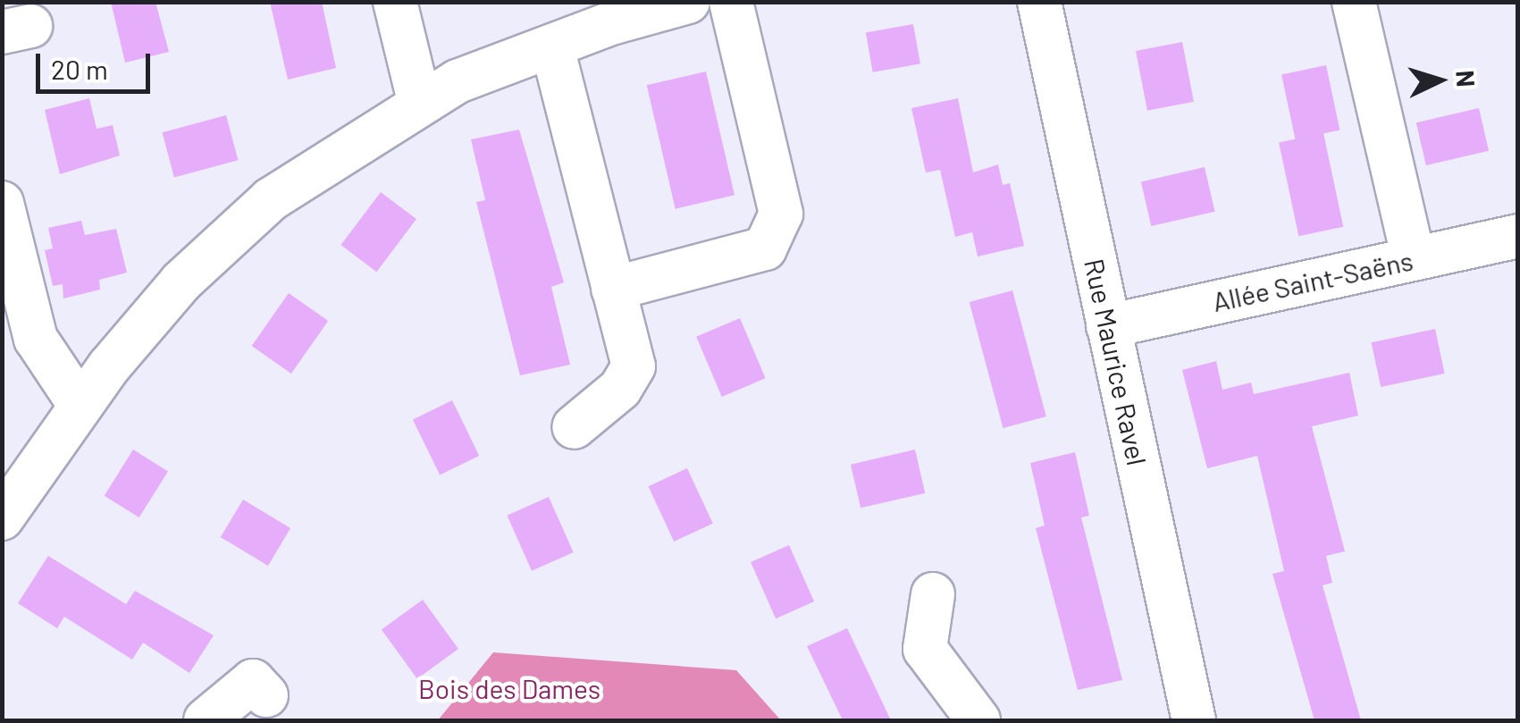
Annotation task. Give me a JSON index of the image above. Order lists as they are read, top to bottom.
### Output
{
  "streets": {
    "street": ["Allée Saint-Saëns", "Rue Maurice Ravel"]
  },
  "crossings": [
    ["Allée Saint-Saëns", "Rue Maurice Ravel"]
  ],
  "parks": ["Bois des Dames"],
  "scale_bar": "20 m",
  "north": "right"
}
